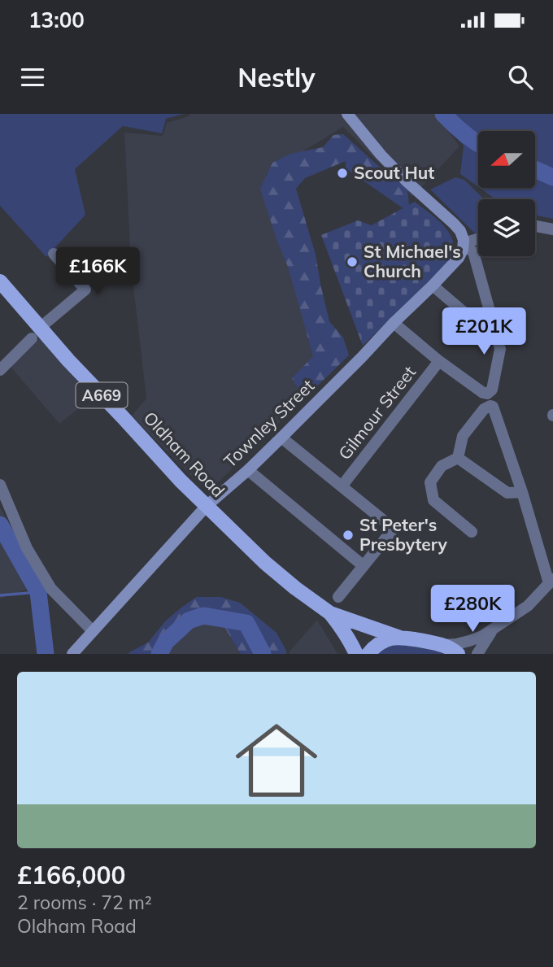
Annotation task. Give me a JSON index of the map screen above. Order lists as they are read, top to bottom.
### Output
{
  "streets": {
    "main road": ["A669", "Townley Street", "Oldham Road"],
    "street": ["Gilmour Street"]
  },
  "crossings": [
    ["Townley Street", "Oldham Road"]
  ],
  "places": ["Scout Hut", "St Michael's Church", "St Peter's Presbytery"],
  "north": "left",
  "page": {
    "status": "13:00",
    "header": "Nestly",
    "price": ["£166K", "£201K", "£280K"],
    "list": [
      {
        "name": "£166,000",
        "note": "2 rooms · 72 m² · Oldham Road"
      }
    ]
  }
}
